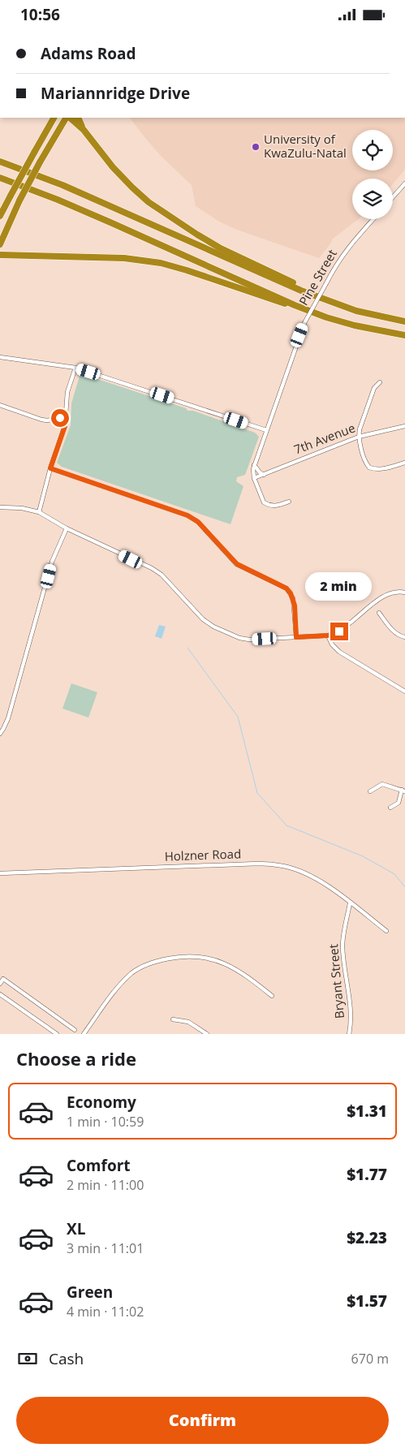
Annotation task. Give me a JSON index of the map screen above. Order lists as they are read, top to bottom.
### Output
{
  "streets": {
    "street": [
      "Pine Street",
      "7th Avenue",
      "Holzner Road",
      "Bryant Street"
    ]
  },
  "crossings": [
    ["Pine Street", "7th Avenue"],
    ["Holzner Road", "Bryant Street"]
  ],
  "places": ["University of KwaZulu-Natal"],
  "page": {
    "status": "10:56",
    "banner": ["Adams Road", "Mariannridge Drive"],
    "bubble": "2 min",
    "heading": "Choose a ride",
    "list": [
      {
        "name": "Economy",
        "note": "1 min · 10:59",
        "value": "$1.31"
      },
      {
        "name": "Comfort",
        "note": "2 min · 11:00",
        "value": "$1.77"
      },
      {
        "name": "XL",
        "note": "3 min · 11:01",
        "value": "$2.23"
      },
      {
        "name": "Green",
        "note": "4 min · 11:02",
        "value": "$1.57"
      }
    ],
    "pay": ["Cash", "670 m"],
    "buttons": "Confirm"
  }
}
